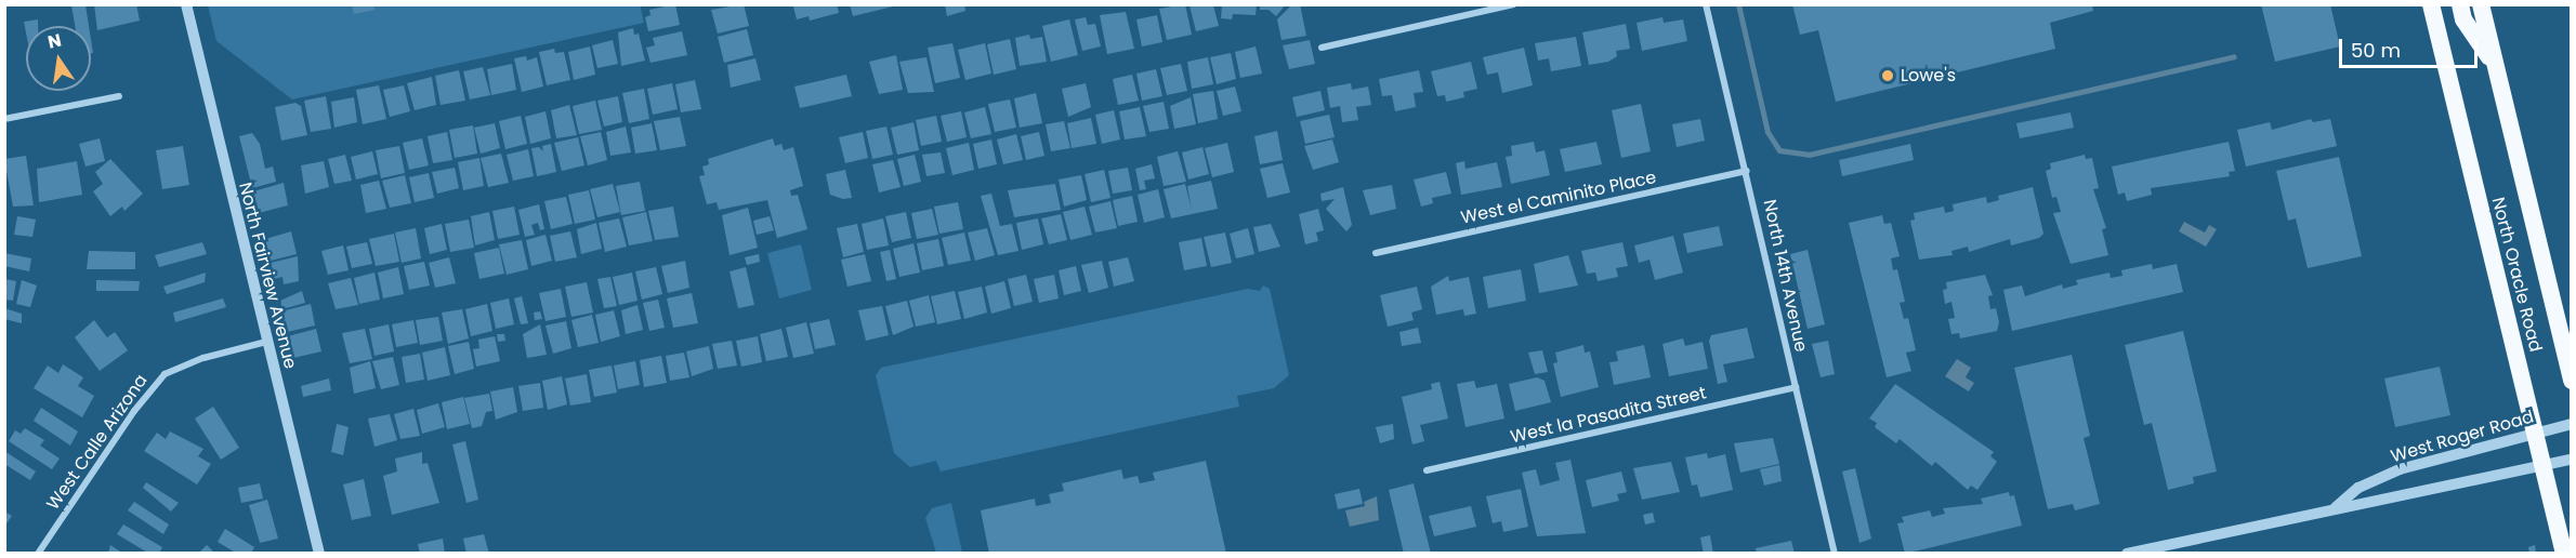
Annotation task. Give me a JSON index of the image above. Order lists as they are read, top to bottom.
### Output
{
  "streets": {
    "highway": ["North Oracle Road"],
    "street": [
      "West el Caminito Place",
      "North Fairview Avenue",
      "North 14th Avenue",
      "West la Pasadita Street",
      "West Roger Road",
      "West Calle Arizona"
    ]
  },
  "crossings": [
    ["West el Caminito Place", "North 14th Avenue"],
    ["North Oracle Road", "West Roger Road"],
    ["North Fairview Avenue", "West Calle Arizona"],
    ["North 14th Avenue", "West la Pasadita Street"]
  ],
  "places": ["Lowe's"],
  "scale_bar": "50 m",
  "north": "top"
}
